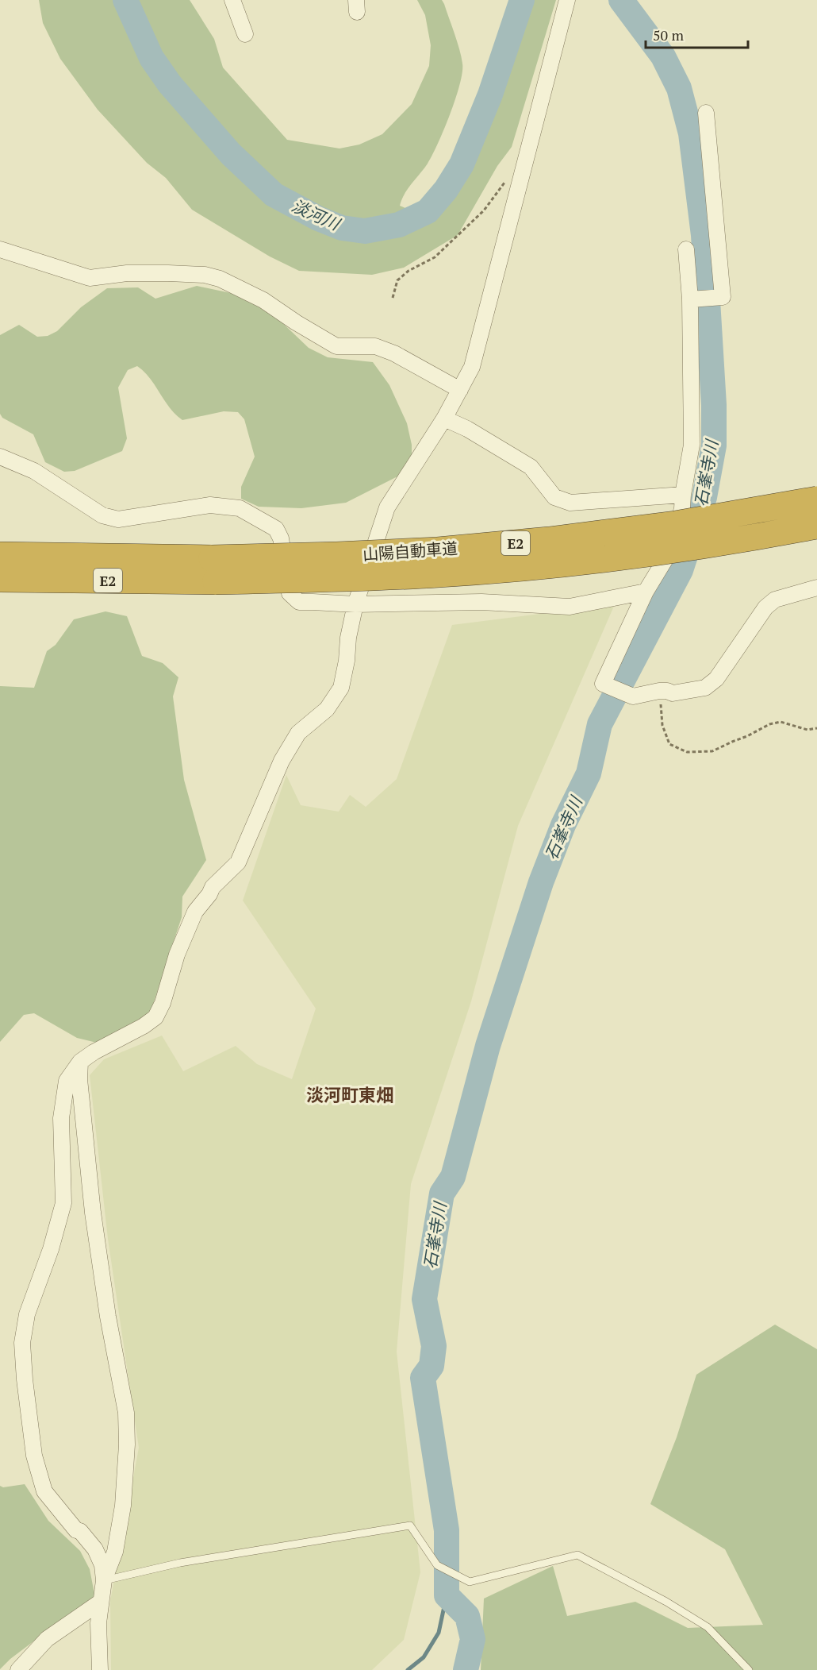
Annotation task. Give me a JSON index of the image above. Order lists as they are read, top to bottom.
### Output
{
  "streets": {
    "highway": ["E2", "山陽自動車道"]
  },
  "districts": ["淡河町東畑"],
  "water": ["淡河川", "石峯寺川"],
  "scale_bar": "50 m"
}
